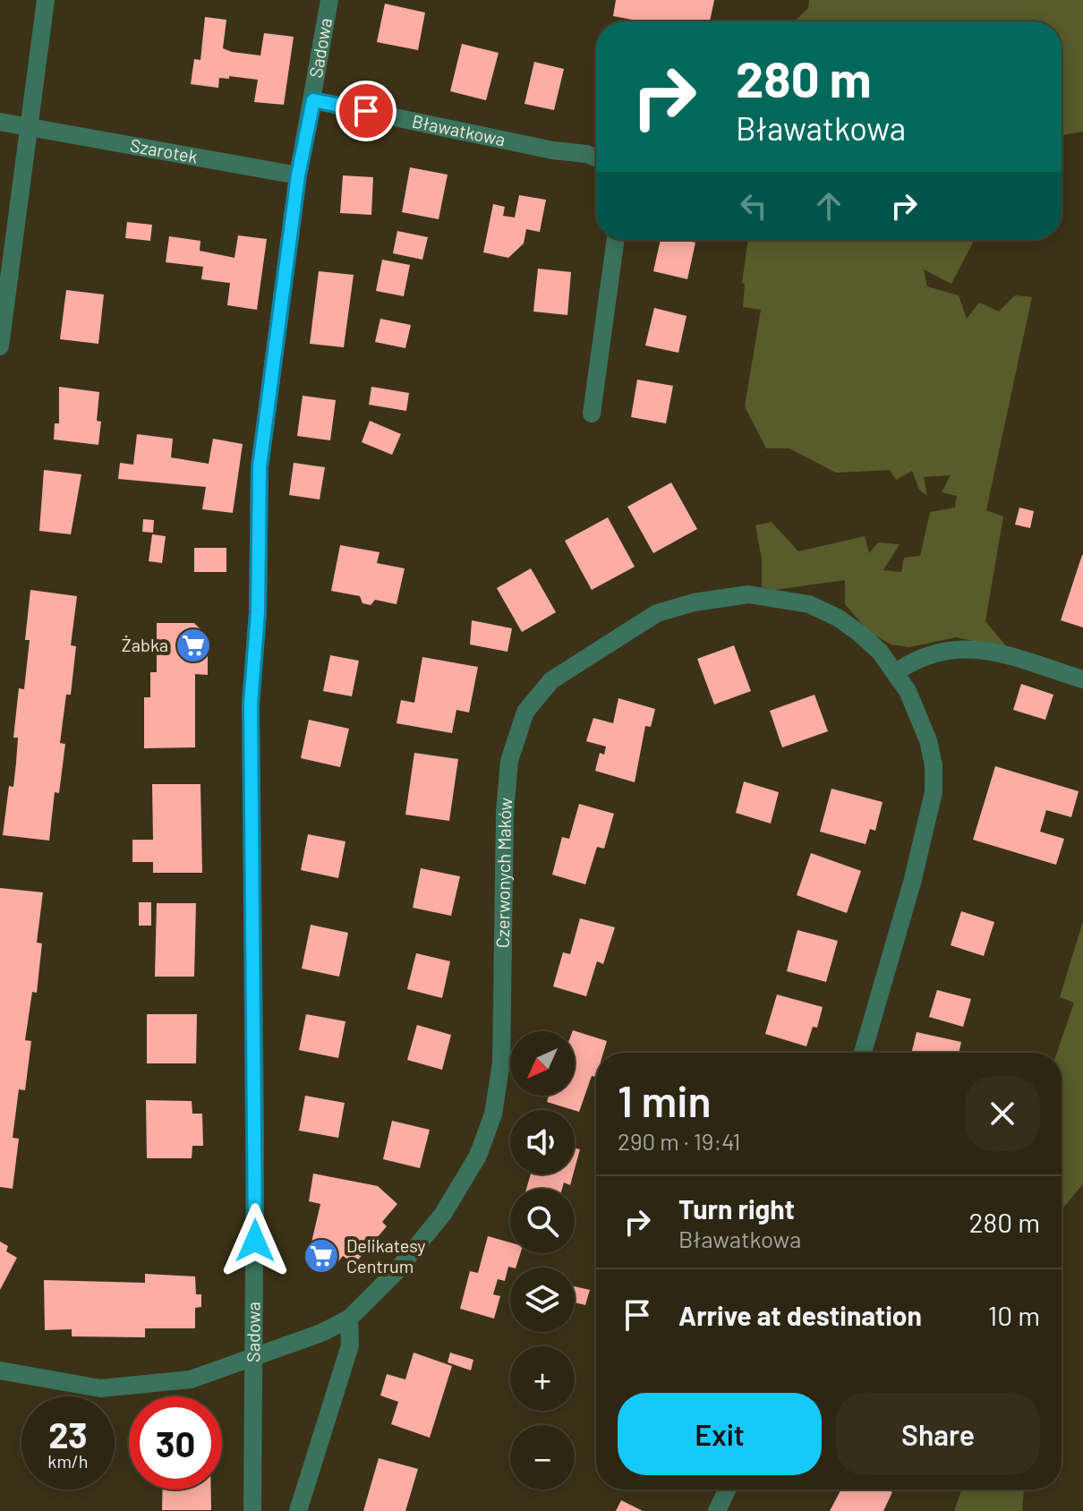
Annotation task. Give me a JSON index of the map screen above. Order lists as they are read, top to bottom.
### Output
{
  "streets": {
    "street": [
      "Sadowa",
      "Bławatkowa",
      "Szarotek",
      "Czerwonych Maków"
    ]
  },
  "crossings": [
    ["Sadowa", "Bławatkowa"],
    ["Sadowa", "Szarotek"],
    ["Sadowa", "Czerwonych Maków"]
  ],
  "places": {
    "supermarket": ["Żabka", "Delikatesy Centrum"]
  },
  "north": "bottom left",
  "page": {
    "turn": ["280 m", "Bławatkowa"],
    "map_buttons": ["+", "−"],
    "heading": ["1 min", "290 m · 19:41"],
    "list": [
      {
        "name": "Turn right",
        "note": "Bławatkowa",
        "value": "280 m"
      },
      {
        "name": "Arrive at destination",
        "value": "10 m"
      }
    ],
    "buttons": ["Exit", "Share"],
    "speed": "23 km/h",
    "limit": "30"
  }
}
